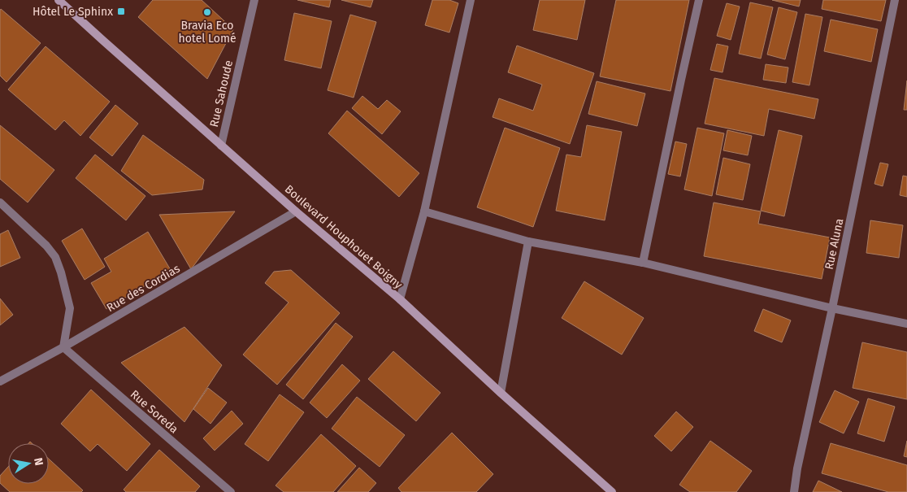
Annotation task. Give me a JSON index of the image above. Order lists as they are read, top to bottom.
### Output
{
  "streets": {
    "street": [
      "Rue Sahoude",
      "Boulevard Houphouet Boigny",
      "Rue Aluna",
      "Rue des Cordias",
      "Rue Soreda"
    ]
  },
  "crossings": [
    ["Rue Sahoude", "Boulevard Houphouet Boigny"],
    ["Boulevard Houphouet Boigny", "Rue des Cordias"],
    ["Rue des Cordias", "Rue Soreda"]
  ],
  "places": {
    "transit": ["Hôtel Le Sphinx"],
    "other": ["Bravia Eco hotel Lomé"]
  },
  "north": "right"
}
